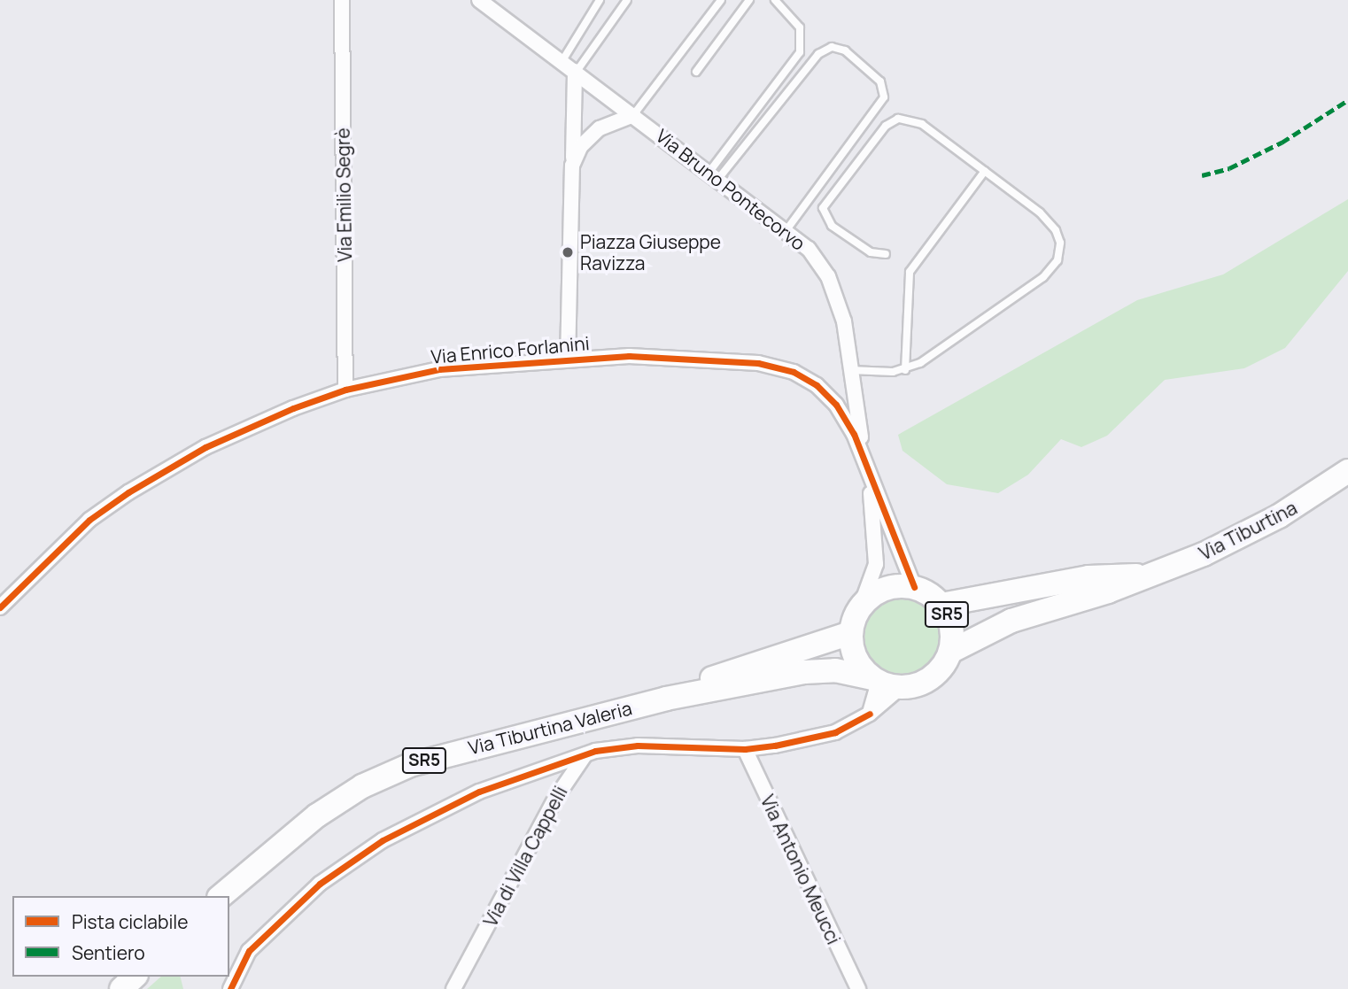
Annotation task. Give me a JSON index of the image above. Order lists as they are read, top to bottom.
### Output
{
  "streets": {
    "main road": ["Via Tiburtina", "SR5", "Via Tiburtina Valeria"],
    "street": [
      "Via Bruno Pontecorvo",
      "Via Emilio Segrè",
      "Via Enrico Forlanini",
      "Via di Villa Cappelli",
      "Via Antonio Meucci"
    ]
  },
  "crossings": [
    ["Via Bruno Pontecorvo", "Via Enrico Forlanini"],
    ["Via Bruno Pontecorvo", "Via Tiburtina"],
    ["Via Bruno Pontecorvo", "SR5"],
    ["Via Bruno Pontecorvo", "Via Tiburtina Valeria"],
    ["Via Emilio Segrè", "Via Enrico Forlanini"],
    ["Via Tiburtina", "SR5"],
    ["Via Tiburtina", "Via Tiburtina Valeria"],
    ["SR5", "Via Tiburtina Valeria"]
  ],
  "places": ["Piazza Giuseppe Ravizza"],
  "legend": ["Pista ciclabile", "Sentiero"]
}
